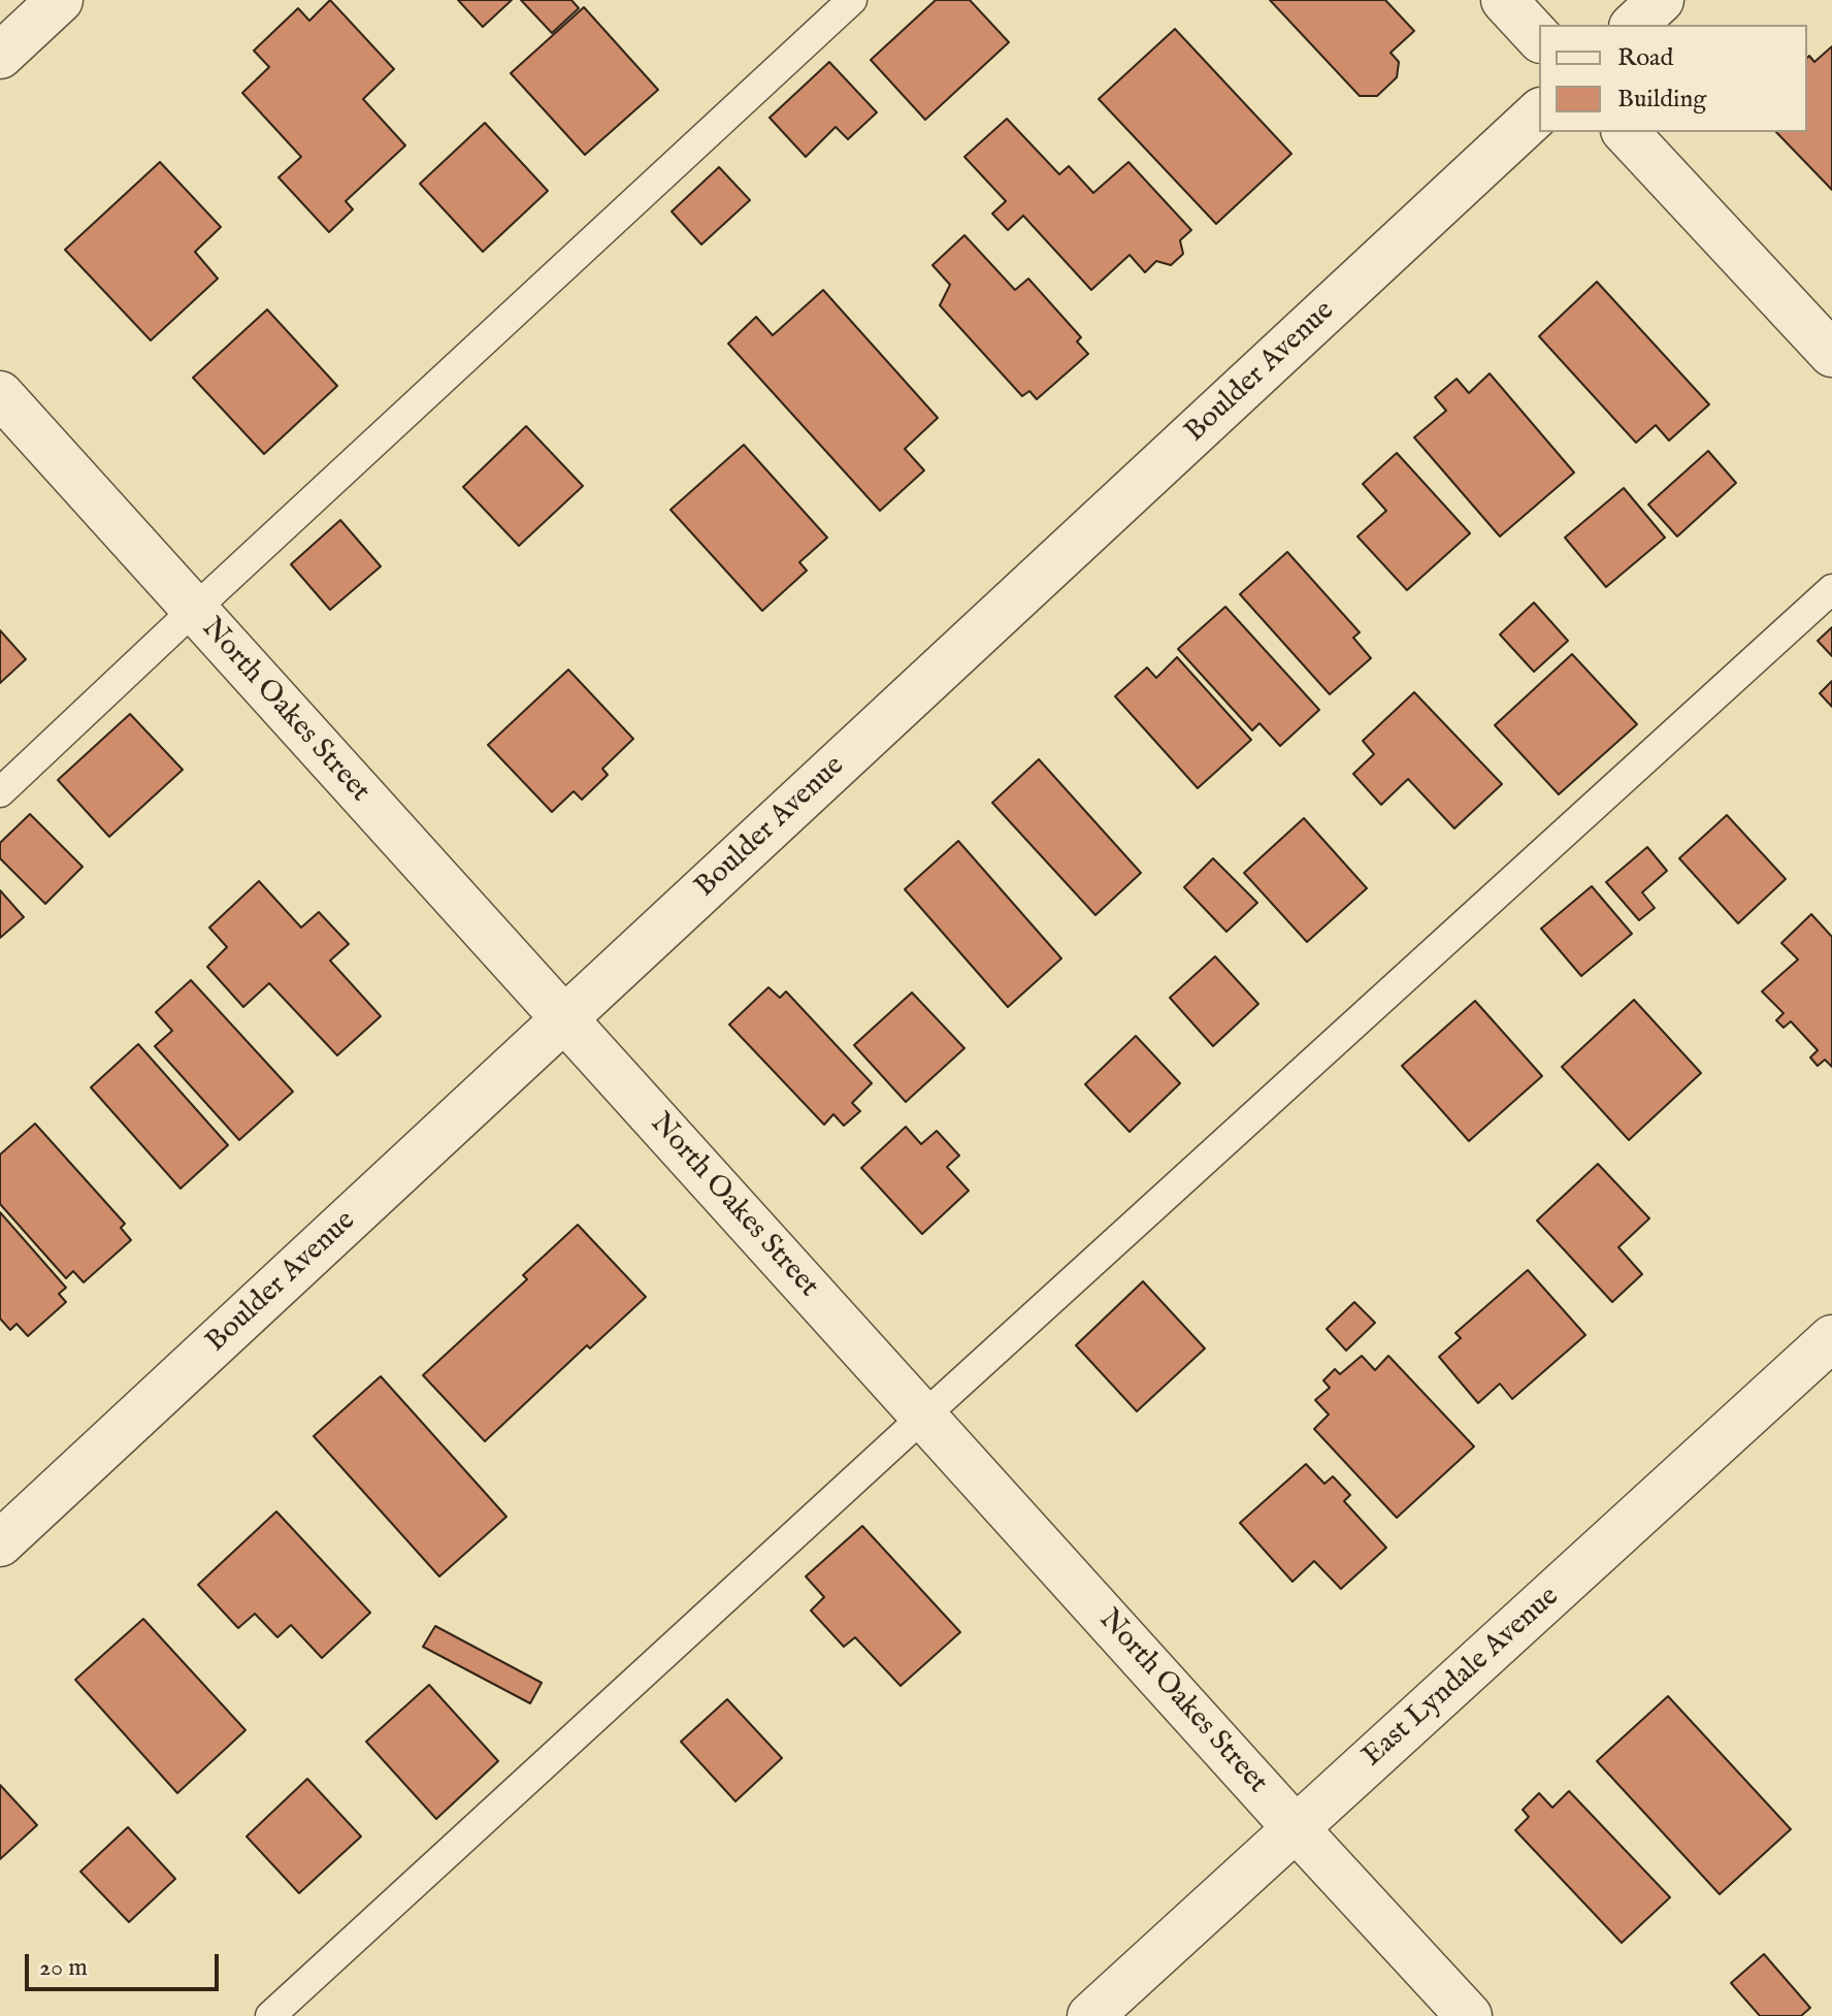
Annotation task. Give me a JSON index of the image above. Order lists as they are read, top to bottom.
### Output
{
  "streets": {
    "street": ["Boulder Avenue", "North Oakes Street", "East Lyndale Avenue"]
  },
  "crossings": [
    ["Boulder Avenue", "North Oakes Street"],
    ["North Oakes Street", "East Lyndale Avenue"]
  ],
  "legend": ["Road", "Building"],
  "scale_bar": "20 m"
}
